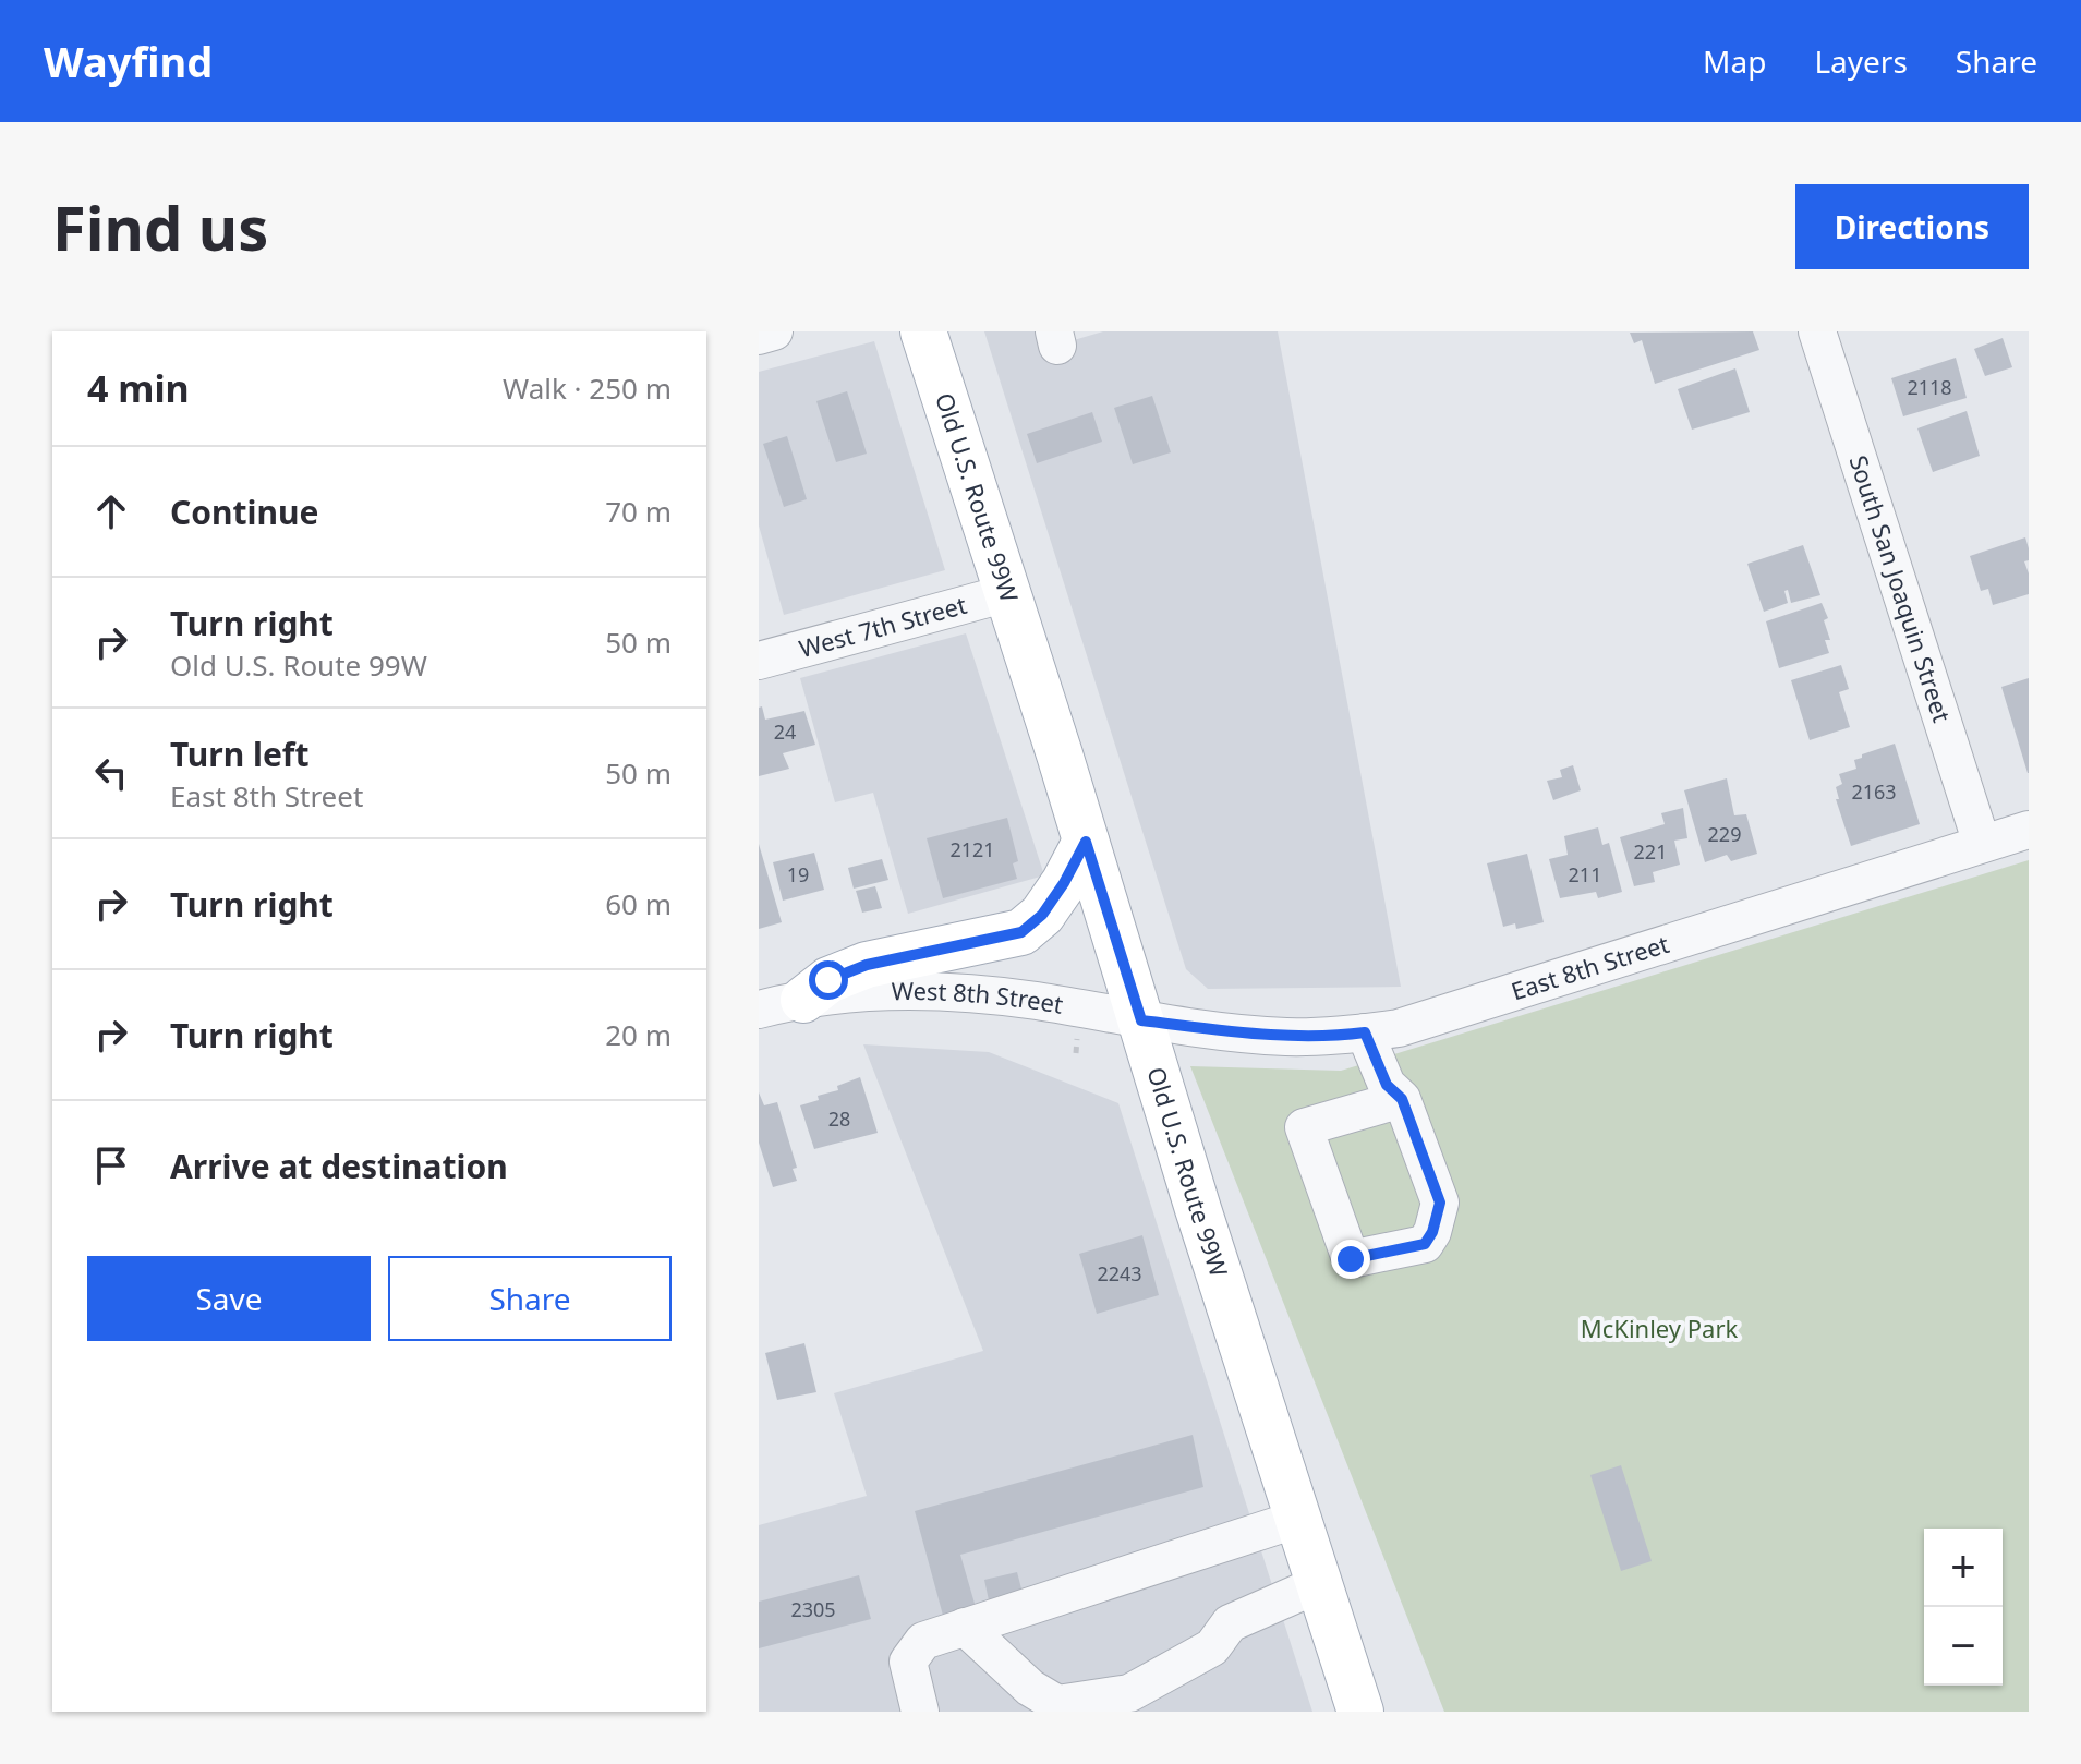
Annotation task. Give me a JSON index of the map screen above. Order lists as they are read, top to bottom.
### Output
{
  "streets": {
    "main road": ["Old U.S. Route 99W"],
    "street": [
      "South San Joaquin Street",
      "West 7th Street",
      "East 8th Street",
      "West 8th Street"
    ]
  },
  "crossings": [
    ["Old U.S. Route 99W", "West 7th Street"],
    ["Old U.S. Route 99W", "East 8th Street"],
    ["Old U.S. Route 99W", "West 8th Street"],
    ["South San Joaquin Street", "East 8th Street"],
    ["East 8th Street", "West 8th Street"]
  ],
  "parks": ["McKinley Park"],
  "house_numbers": [
    "2118",
    "24",
    "2163",
    "229",
    "2121",
    "221",
    "19",
    "211",
    "28",
    "2243",
    "2305"
  ],
  "page": {
    "header": "Wayfind",
    "nav": ["Map", "Layers", "Share"],
    "buttons": [
      "Directions",
      ["Save", "Share"]
    ],
    "title": "Find us",
    "heading": ["4 min", "Walk · 250 m"],
    "list": [
      ["Continue", "70 m"],
      ["Turn right", "Old U.S. Route 99W", "50 m"],
      ["Turn left", "East 8th Street", "50 m"],
      ["Turn right", "60 m"],
      ["Turn right", "20 m"],
      "Arrive at destination"
    ],
    "map_buttons": ["+", "−"]
  }
}
